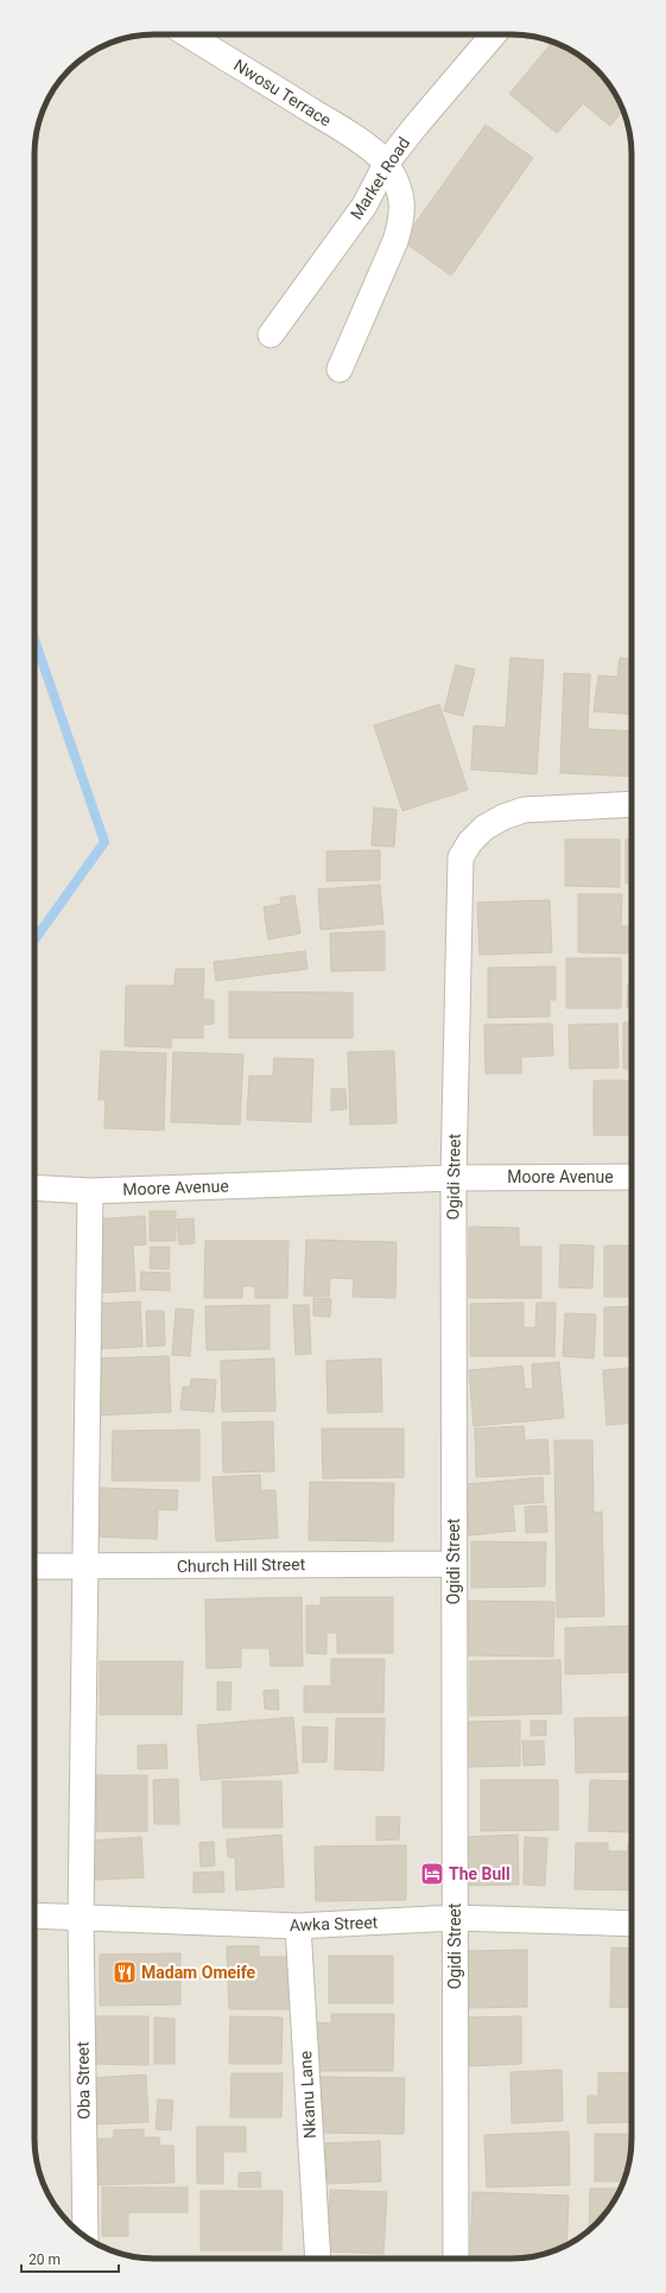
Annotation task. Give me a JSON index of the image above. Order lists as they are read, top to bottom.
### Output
{
  "streets": {
    "street": [
      "Nwosu Terrace",
      "Market Road",
      "Ogidi Street",
      "Moore Avenue",
      "Church Hill Street",
      "Awka Street",
      "Oba Street",
      "Nkanu Lane"
    ]
  },
  "crossings": [
    ["Nwosu Terrace", "Market Road"],
    ["Ogidi Street", "Moore Avenue"],
    ["Ogidi Street", "Church Hill Street"],
    ["Ogidi Street", "Awka Street"],
    ["Church Hill Street", "Oba Street"],
    ["Awka Street", "Oba Street"],
    ["Awka Street", "Nkanu Lane"]
  ],
  "places": {
    "hotel": ["The Bull"],
    "restaurant": ["Madam Omeife"]
  },
  "scale_bar": "20 m"
}
